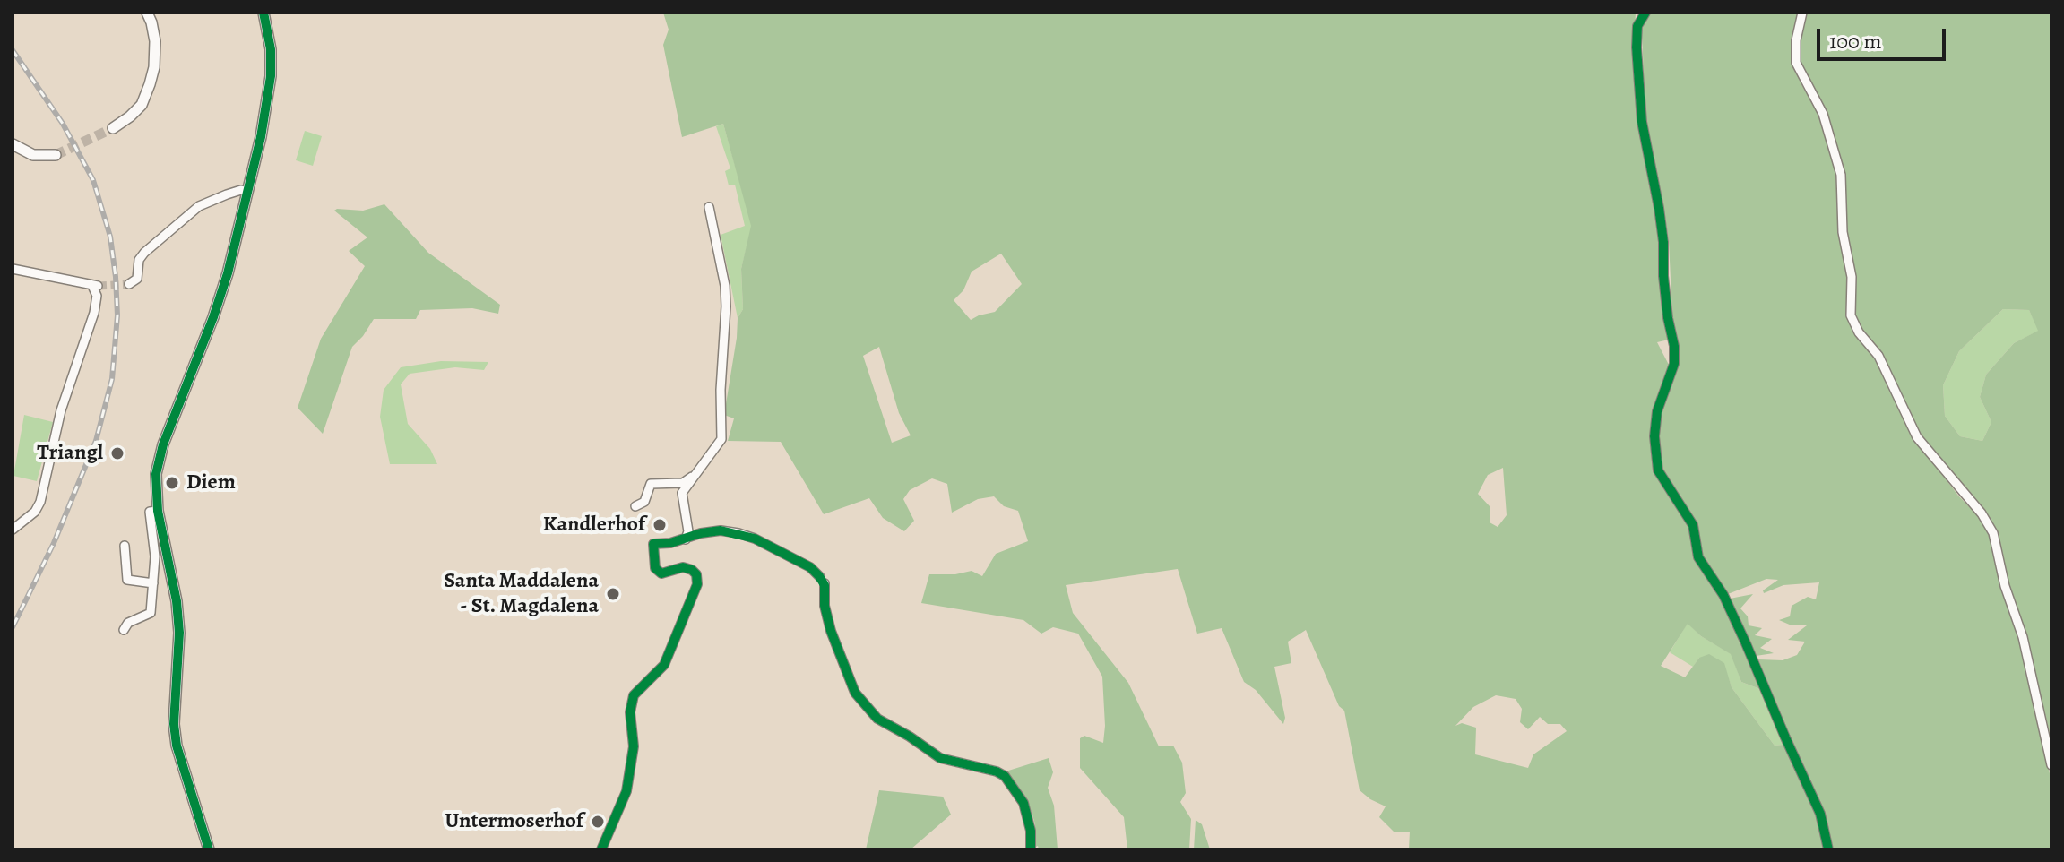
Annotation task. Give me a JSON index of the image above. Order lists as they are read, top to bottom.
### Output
{
  "places": [
    "Triangl",
    "Diem",
    "Kandlerhof",
    "Santa Maddalena - St. Magdalena",
    "Untermoserhof"
  ],
  "scale_bar": "100 m"
}
